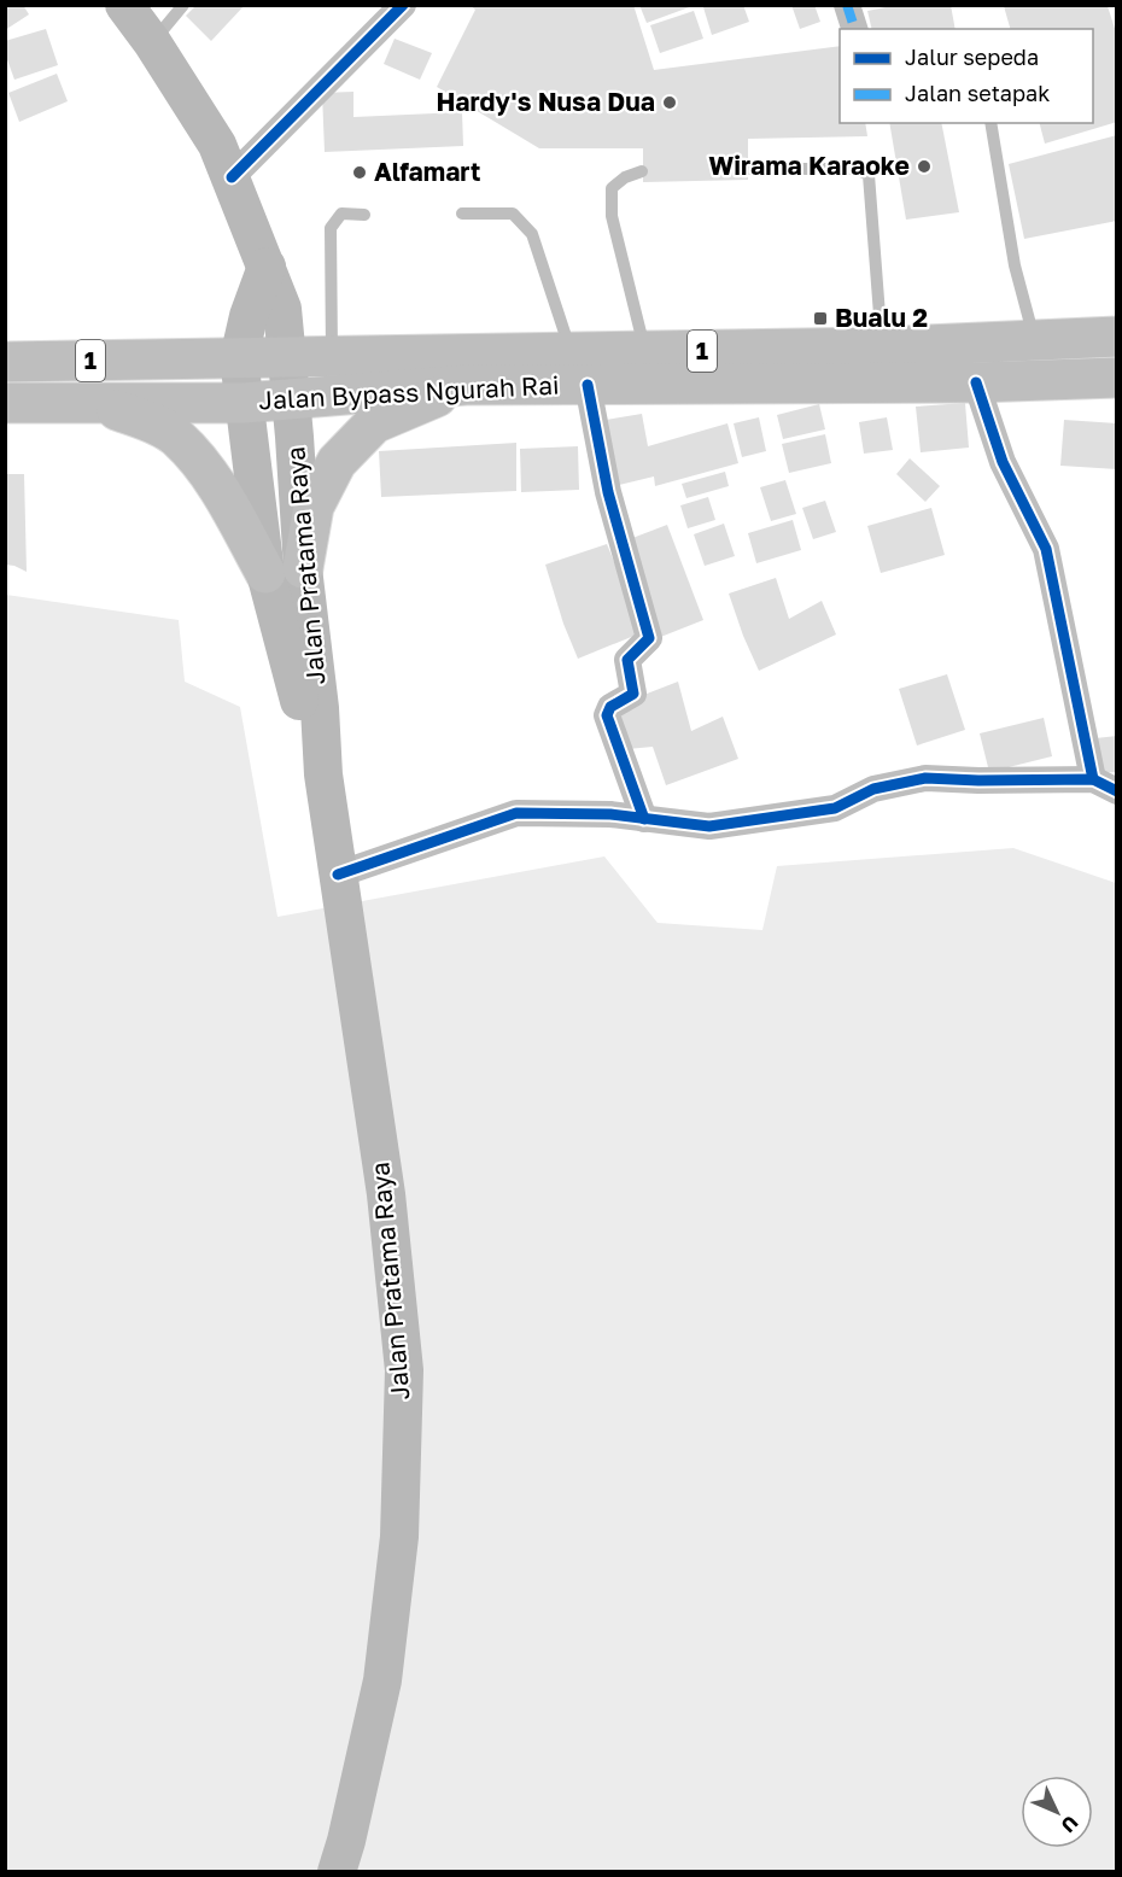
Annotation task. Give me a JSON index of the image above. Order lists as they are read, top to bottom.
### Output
{
  "streets": {
    "highway": ["1", "Jalan Bypass Ngurah Rai"],
    "main road": ["Jalan Pratama Raya"]
  },
  "crossings": [
    ["Jalan Bypass Ngurah Rai", "Jalan Pratama Raya"]
  ],
  "places": {
    "other": ["Hardy's Nusa Dua", "Wirama Karaoke", "Alfamart"],
    "transit": ["Bualu 2"]
  },
  "legend": ["Jalur sepeda", "Jalan setapak"],
  "north": "bottom right"
}
